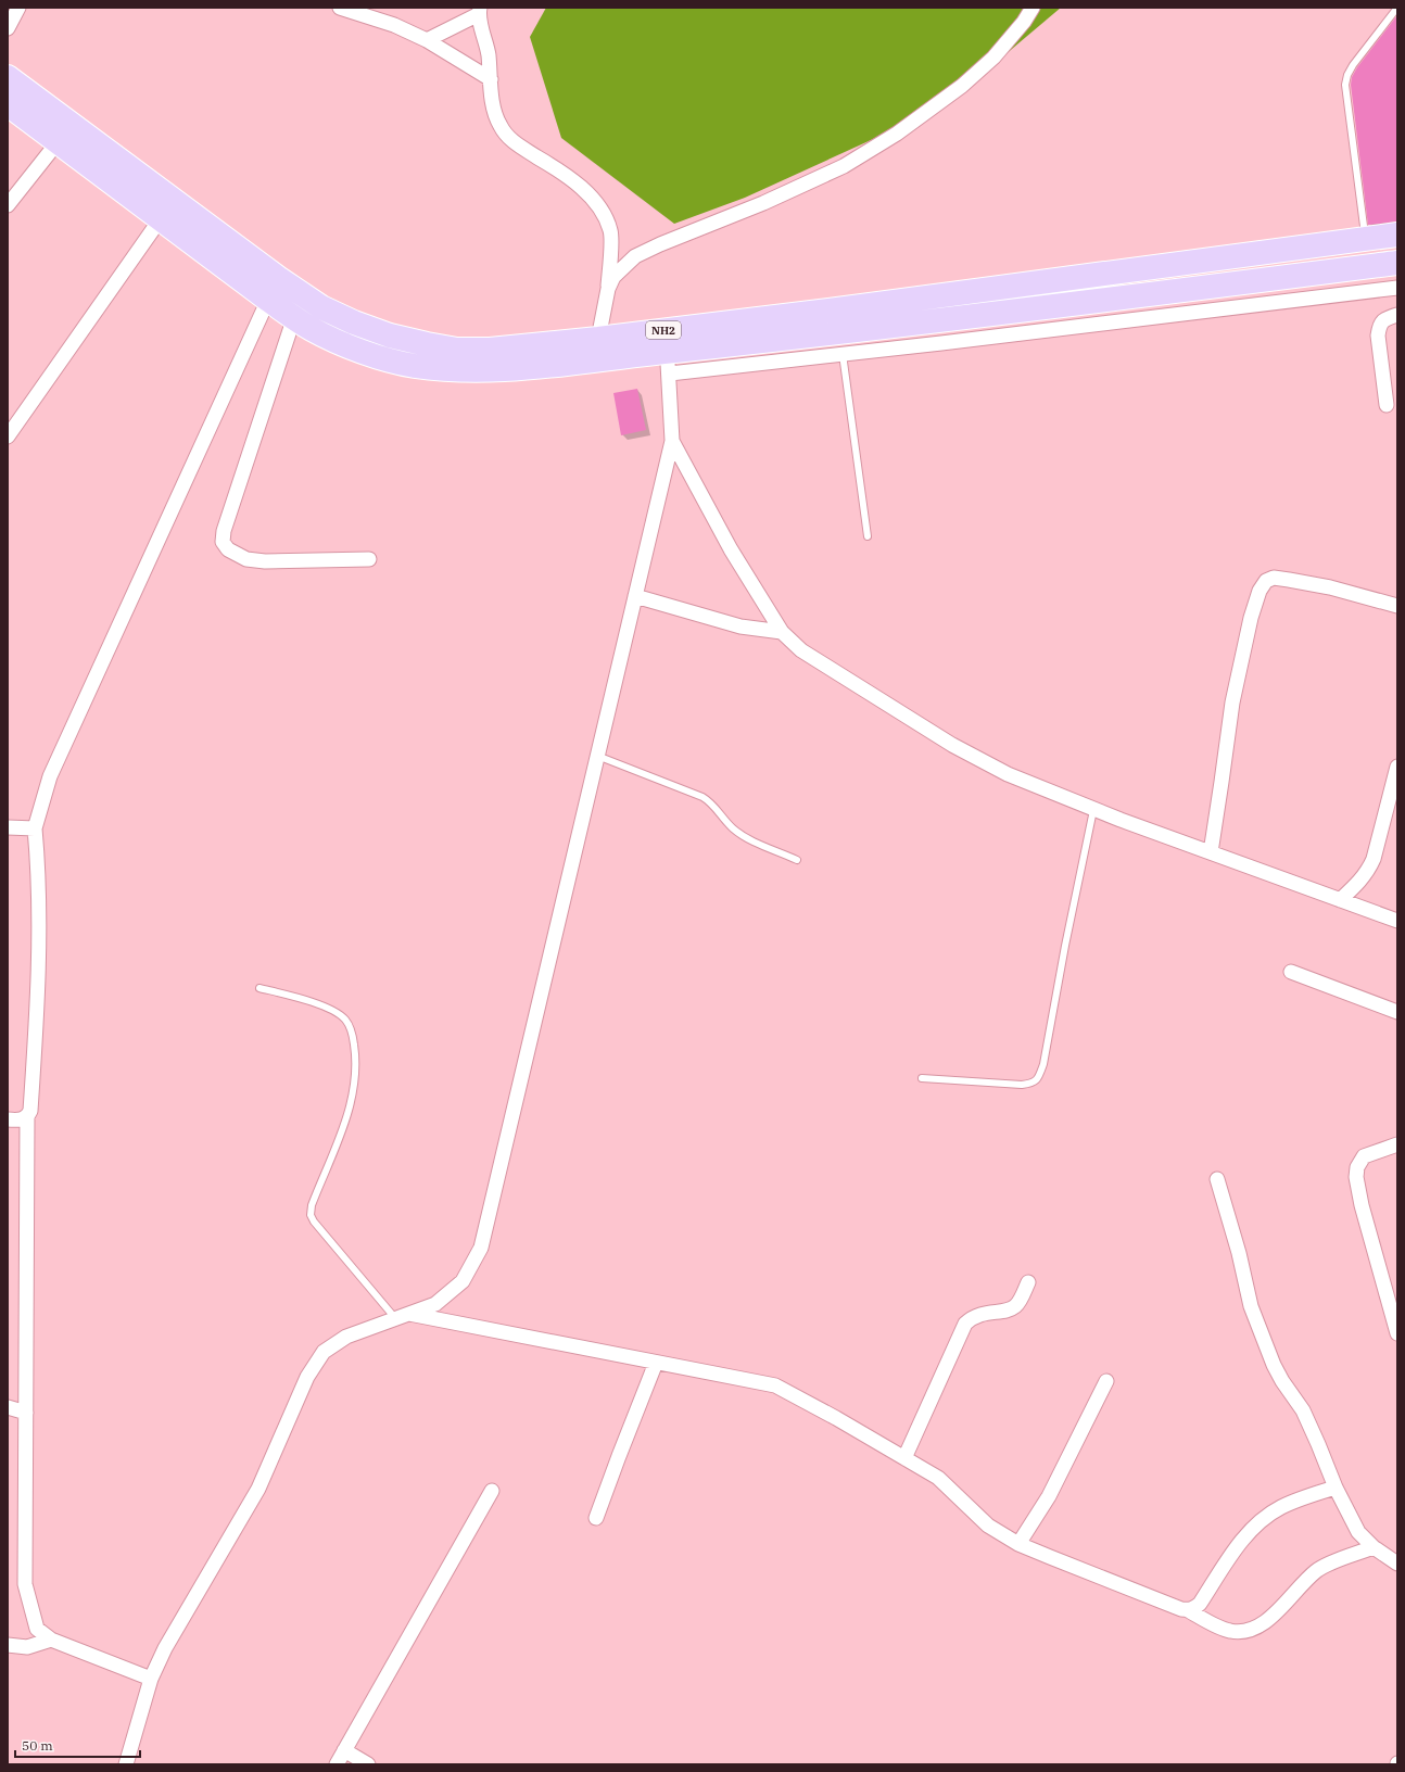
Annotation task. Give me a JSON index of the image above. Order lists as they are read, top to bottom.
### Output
{
  "streets": {
    "highway": ["NH2"]
  },
  "scale_bar": "50 m"
}
